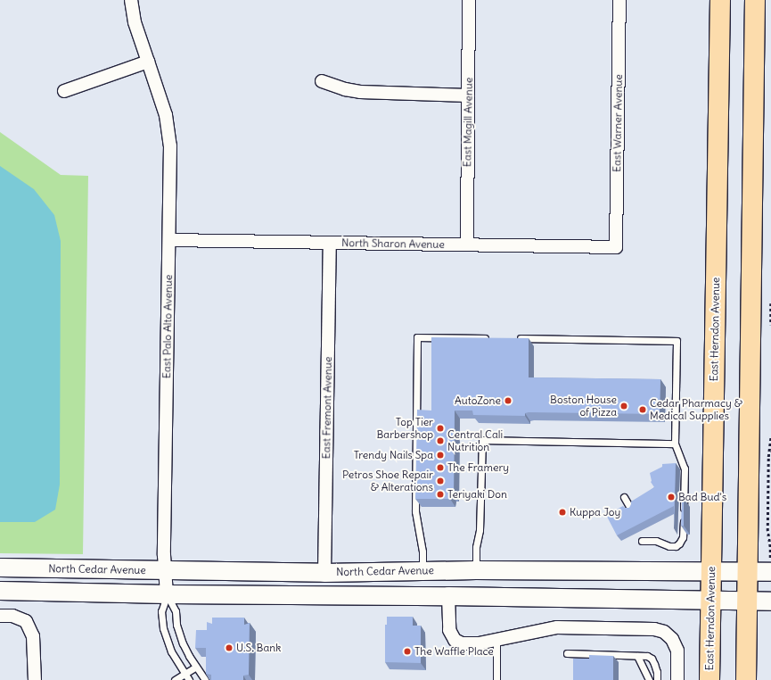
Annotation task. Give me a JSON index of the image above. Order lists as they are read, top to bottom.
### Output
{
  "streets": {
    "main road": ["East Herndon Avenue", "North Cedar Avenue"],
    "street": [
      "East Magill Avenue",
      "East Warner Avenue",
      "North Sharon Avenue",
      "East Palo Alto Avenue",
      "East Fremont Avenue"
    ]
  },
  "crossings": [
    ["East Magill Avenue", "North Sharon Avenue"],
    ["East Warner Avenue", "North Sharon Avenue"],
    ["North Sharon Avenue", "East Palo Alto Avenue"],
    ["North Sharon Avenue", "East Fremont Avenue"],
    ["East Palo Alto Avenue", "North Cedar Avenue"],
    ["East Herndon Avenue", "North Cedar Avenue"],
    ["East Fremont Avenue", "North Cedar Avenue"]
  ],
  "places": [
    "AutoZone",
    "Boston House of Pizza",
    "Cedar Pharmacy & Medical Supplies",
    "Top Tier Barbershop",
    "Central Cali Nutrition",
    "Trendy Nails Spa",
    "The Framery",
    "Petros Shoe Repair & Alterations",
    "Teriyaki Don",
    "Bad Bud's",
    "Kuppa Joy",
    "U.S. Bank",
    "The Waffle Place"
  ]
}
